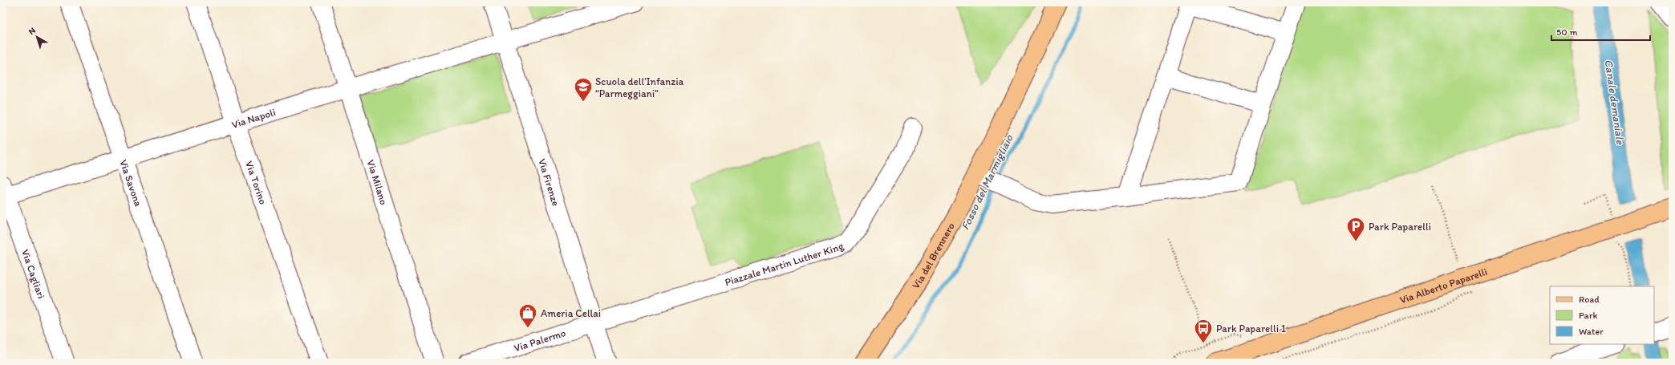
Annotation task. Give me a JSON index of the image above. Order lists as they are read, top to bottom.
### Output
{
  "streets": {
    "main road": ["Via del Brennero", "Via Alberto Paparelli"],
    "street": [
      "Via Napoli",
      "Via Savona",
      "Via Torino",
      "Via Milano",
      "Via Firenze",
      "Piazzale Martin Luther King",
      "Via Cagliari",
      "Via Palermo"
    ]
  },
  "crossings": [
    ["Via Napoli", "Via Savona"],
    ["Via Napoli", "Via Torino"],
    ["Via Napoli", "Via Milano"],
    ["Via Napoli", "Via Firenze"],
    ["Via Napoli", "Via Cagliari"],
    ["Via Firenze", "Piazzale Martin Luther King"],
    ["Via Firenze", "Via Palermo"],
    ["Piazzale Martin Luther King", "Via Palermo"]
  ],
  "water": ["Canale demaniale", "Fosso del Marmigliaio"],
  "places": {
    "school or university": ["Scuola dell’Infanzia “Parmeggiani”"],
    "parking": ["Park Paparelli"],
    "shop": ["Ameria Cellai"],
    "bus stop": ["Park Paparelli 1"]
  },
  "legend": ["Road", "Park", "Water"],
  "scale_bar": "50 m",
  "north": "top left"
}
